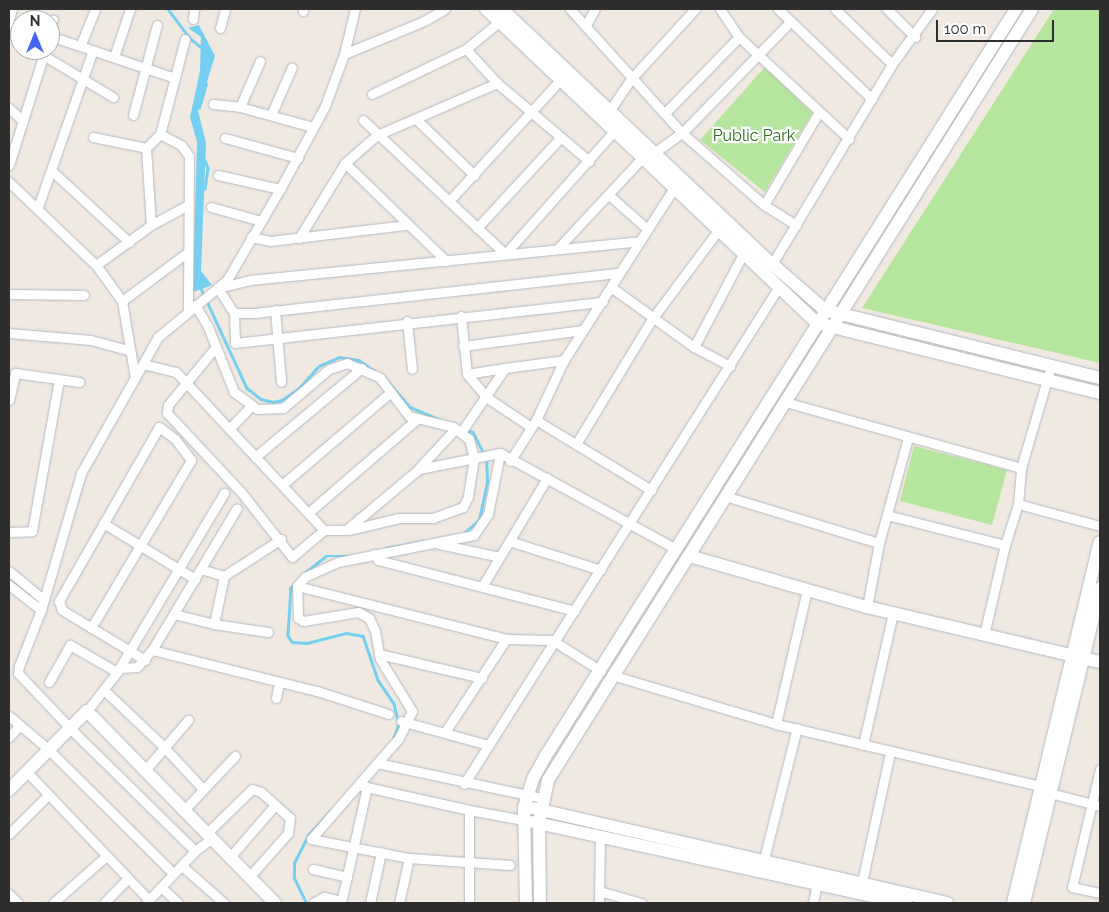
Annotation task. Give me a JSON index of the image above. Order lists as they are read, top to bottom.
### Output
{
  "parks": ["Public Park"],
  "scale_bar": "100 m",
  "north": "top"
}
